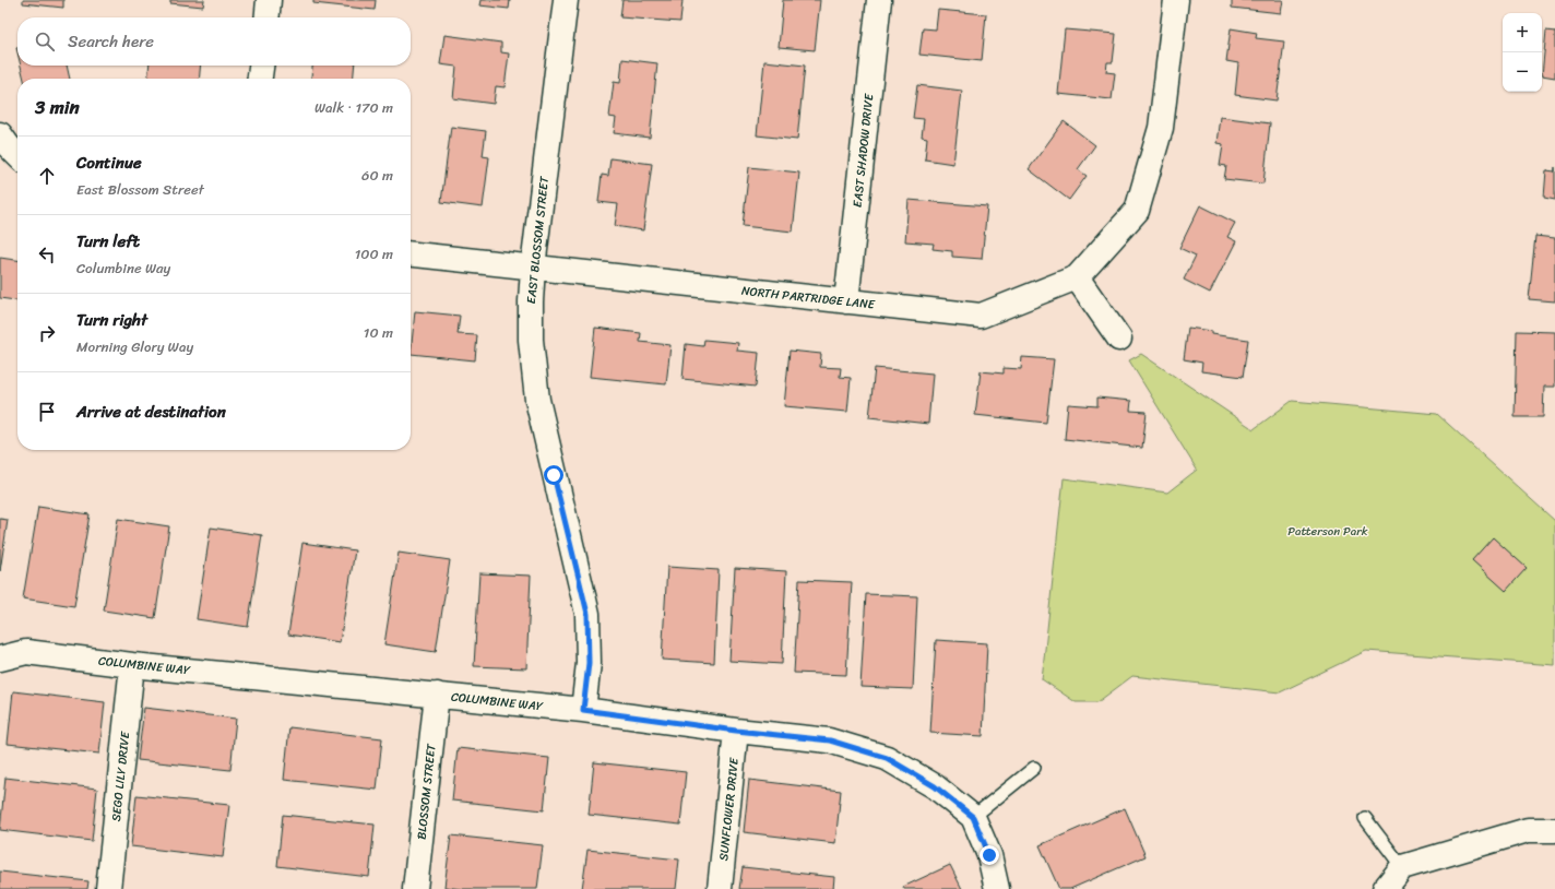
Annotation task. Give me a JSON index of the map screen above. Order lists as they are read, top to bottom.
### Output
{
  "streets": {
    "street": [
      "EAST SHADOW DRIVE",
      "EAST BLOSSOM STREET",
      "NORTH PARTRIDGE LANE",
      "COLUMBINE WAY",
      "SEGO LILY DRIVE",
      "BLOSSOM STREET",
      "SUNFLOWER DRIVE"
    ]
  },
  "crossings": [
    ["EAST SHADOW DRIVE", "NORTH PARTRIDGE LANE"],
    ["EAST BLOSSOM STREET", "NORTH PARTRIDGE LANE"],
    ["EAST BLOSSOM STREET", "COLUMBINE WAY"],
    ["COLUMBINE WAY", "SEGO LILY DRIVE"],
    ["COLUMBINE WAY", "BLOSSOM STREET"],
    ["COLUMBINE WAY", "SUNFLOWER DRIVE"]
  ],
  "parks": ["Patterson Park"],
  "page": {
    "map_buttons": ["+", "−"],
    "search": "Search here",
    "heading": ["3 min", "Walk · 170 m"],
    "list": [
      ["Continue", "East Blossom Street", "60 m"],
      ["Turn left", "Columbine Way", "100 m"],
      ["Turn right", "Morning Glory Way", "10 m"],
      "Arrive at destination"
    ]
  }
}
